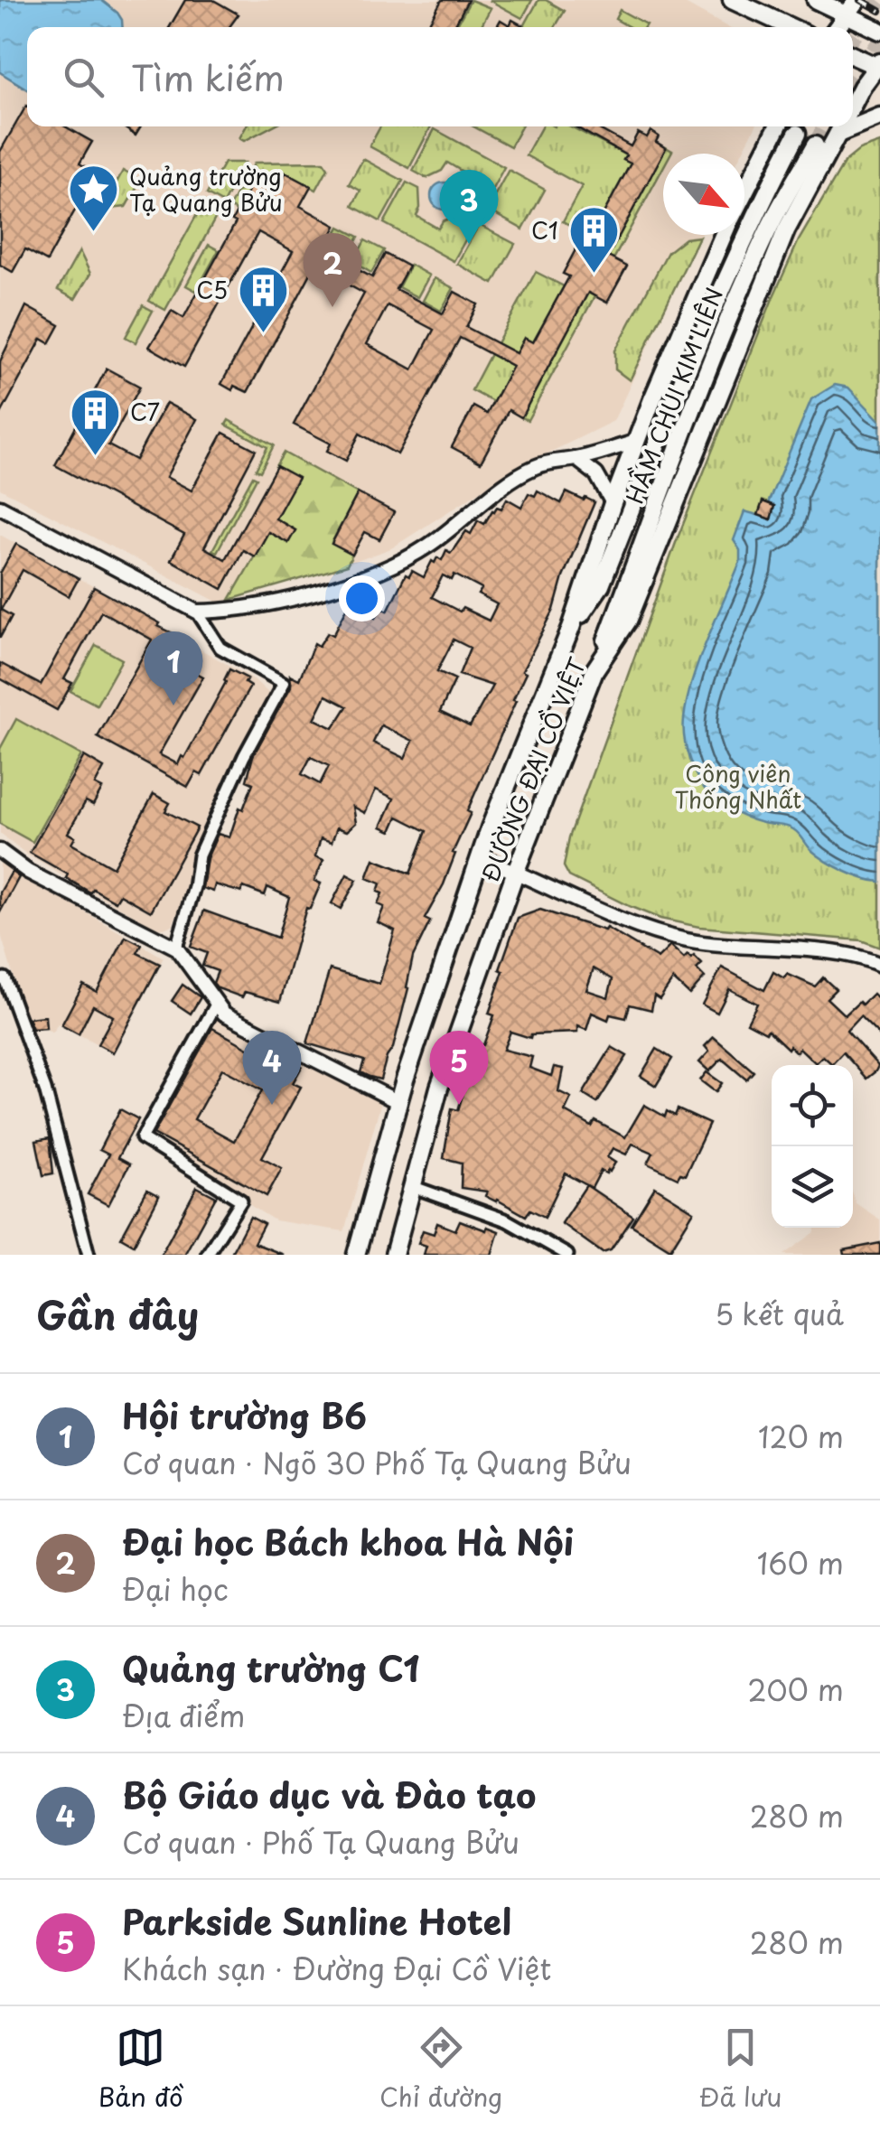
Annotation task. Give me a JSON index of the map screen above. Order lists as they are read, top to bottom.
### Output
{
  "streets": {
    "main road": ["HẦM CHUI KIM LIÊN", "ĐƯỜNG ĐẠI CỒ VIỆT"]
  },
  "crossings": [
    ["HẦM CHUI KIM LIÊN", "ĐƯỜNG ĐẠI CỒ VIỆT"]
  ],
  "parks": ["Công viên Thống Nhất"],
  "places": {
    "place": ["Quảng trường Tạ Quang Bửu"],
    "building": ["C1", "C5", "C7"]
  },
  "north": "bottom right",
  "page": {
    "search": "Tìm kiếm",
    "pins": [
      "3",
      "2",
      "1",
      "4",
      "5"
    ],
    "heading": ["Gần đây", "5 kết quả"],
    "list": [
      {
        "mark": "1",
        "name": "Hội trường B6",
        "note": "Cơ quan · Ngõ 30 Phố Tạ Quang Bửu",
        "value": "120 m"
      },
      {
        "mark": "2",
        "name": "Đại học Bách khoa Hà Nội",
        "note": "Đại học",
        "value": "160 m"
      },
      {
        "mark": "3",
        "name": "Quảng trường C1",
        "note": "Địa điểm",
        "value": "200 m"
      },
      {
        "mark": "4",
        "name": "Bộ Giáo dục và Đào tạo",
        "note": "Cơ quan · Phố Tạ Quang Bửu",
        "value": "280 m"
      },
      {
        "mark": "5",
        "name": "Parkside Sunline Hotel",
        "note": "Khách sạn · Đường Đại Cồ Việt",
        "value": "280 m"
      }
    ],
    "nav": ["Bản đồ", "Chỉ đường", "Đã lưu"]
  }
}
